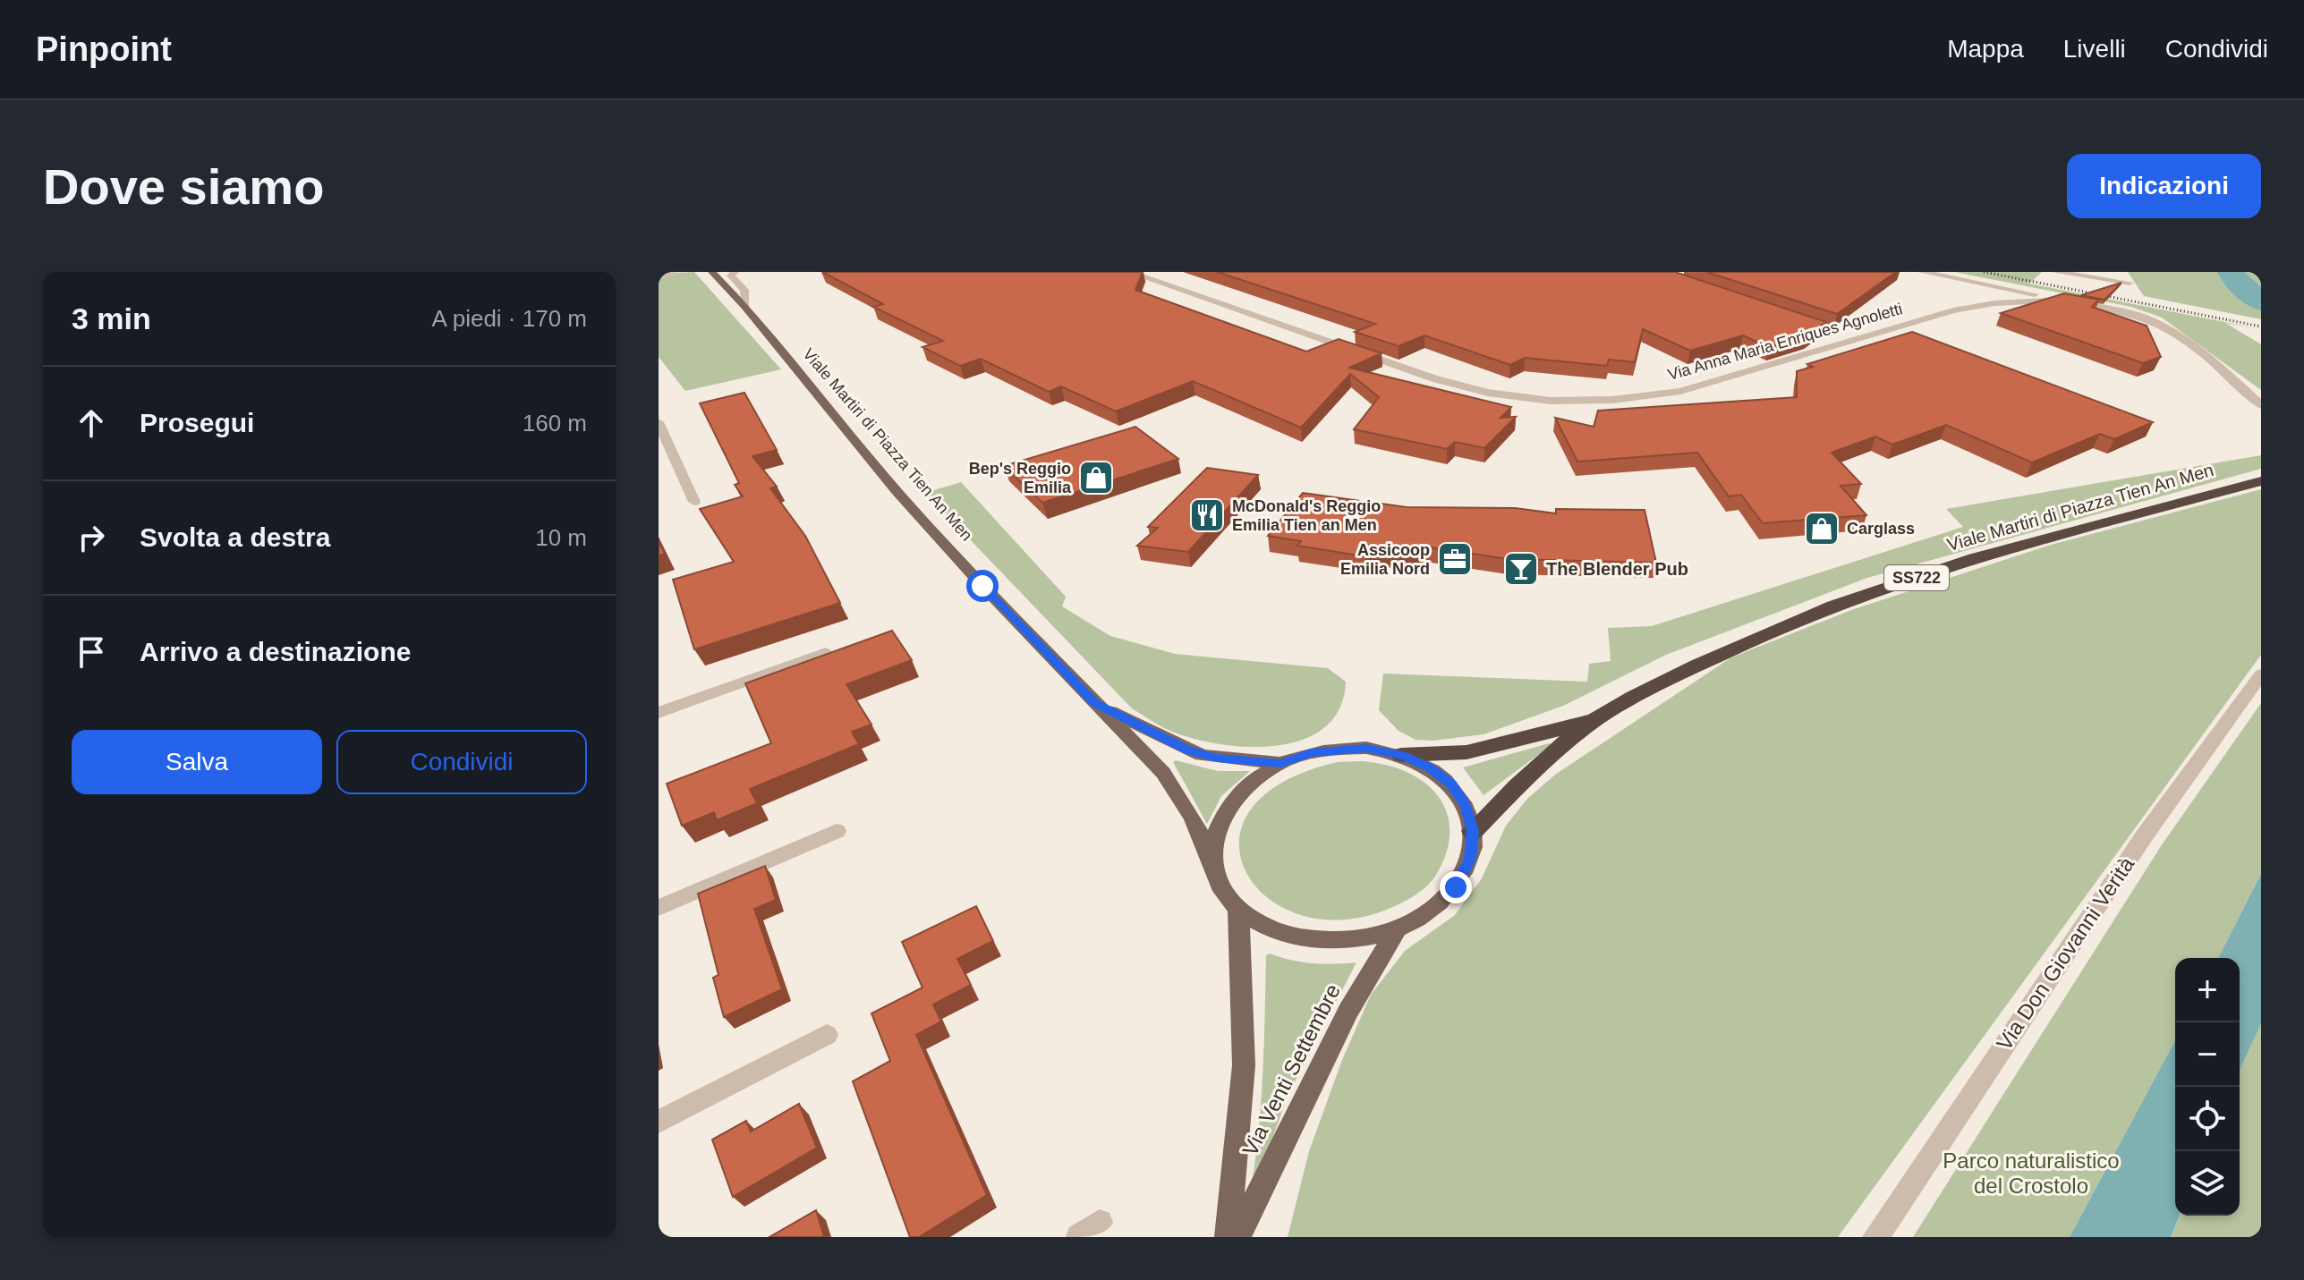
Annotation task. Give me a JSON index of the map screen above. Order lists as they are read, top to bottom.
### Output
{
  "streets": {
    "highway": ["Viale Martiri di Piazza Tien An Men", "SS722"],
    "main road": ["Via Venti Settembre"],
    "street": ["Via Anna Maria Enriques Agnoletti", "Via Don Giovanni Verità"]
  },
  "crossings": [
    ["Viale Martiri di Piazza Tien An Men", "Via Venti Settembre"]
  ],
  "parks": ["Parco naturalistico del Crostolo"],
  "places": {
    "shop": ["Bep's Reggio Emilia", "Carglass"],
    "restaurant": ["McDonald's Reggio Emilia Tien an Men"],
    "office": ["Assicoop Emilia Nord"],
    "bar": ["The Blender Pub"]
  },
  "page": {
    "header": "Pinpoint",
    "nav": ["Mappa", "Livelli", "Condividi"],
    "buttons": [
      "Indicazioni",
      ["Salva", "Condividi"]
    ],
    "title": "Dove siamo",
    "heading": ["3 min", "A piedi · 170 m"],
    "list": [
      ["Prosegui", "160 m"],
      ["Svolta a destra", "10 m"],
      "Arrivo a destinazione"
    ],
    "map_buttons": ["+", "−"]
  }
}
